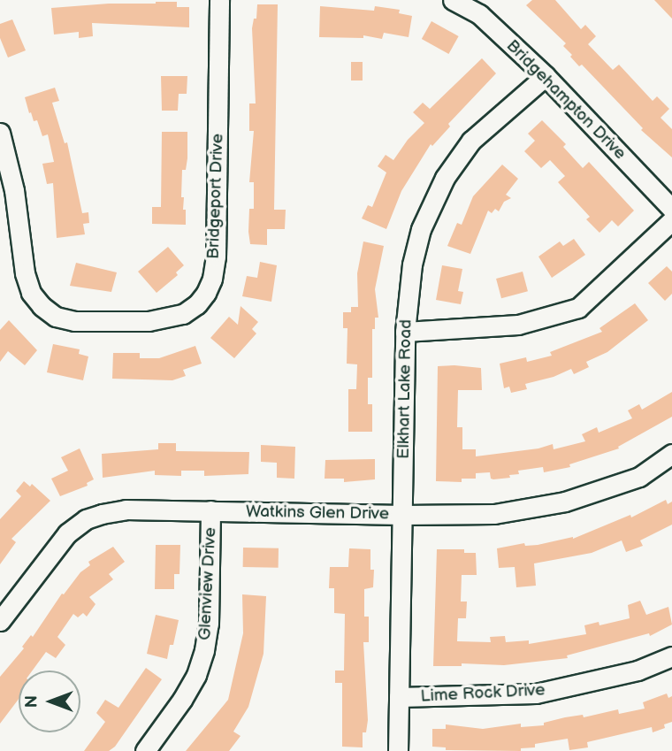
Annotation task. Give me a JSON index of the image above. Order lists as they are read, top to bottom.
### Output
{
  "streets": {
    "street": [
      "Bridgehampton Drive",
      "Bridgeport Drive",
      "Elkhart Lake Road",
      "Watkins Glen Drive",
      "Glenview Drive",
      "Lime Rock Drive"
    ]
  },
  "crossings": [
    ["Bridgehampton Drive", "Elkhart Lake Road"],
    ["Elkhart Lake Road", "Watkins Glen Drive"],
    ["Elkhart Lake Road", "Lime Rock Drive"],
    ["Watkins Glen Drive", "Glenview Drive"]
  ],
  "north": "left"
}
